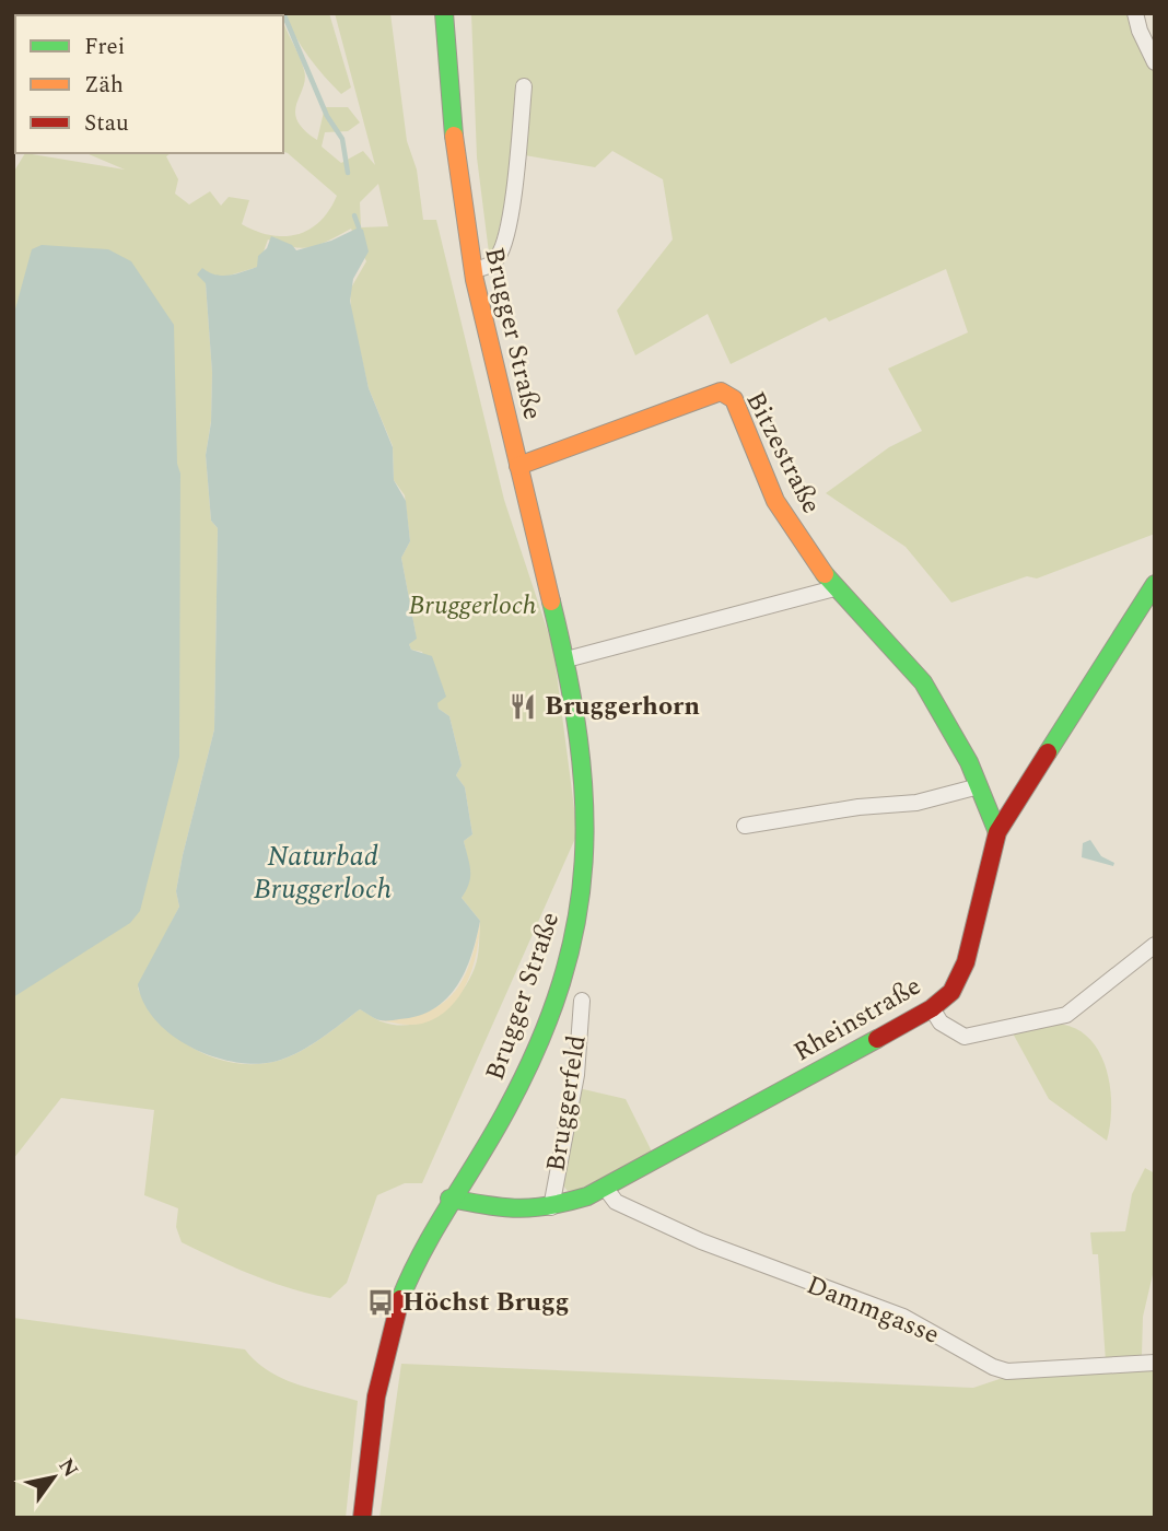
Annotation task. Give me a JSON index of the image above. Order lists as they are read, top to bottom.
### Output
{
  "streets": {
    "street": [
      "Brugger Straße",
      "Bitzestraße",
      "Rheinstraße",
      "Bruggerfeld",
      "Dammgasse"
    ]
  },
  "crossings": [
    ["Brugger Straße", "Bitzestraße"],
    ["Brugger Straße", "Rheinstraße"],
    ["Bitzestraße", "Rheinstraße"],
    ["Rheinstraße", "Bruggerfeld"],
    ["Rheinstraße", "Dammgasse"]
  ],
  "water": ["Naturbad Bruggerloch"],
  "parks": ["Bruggerloch"],
  "places": {
    "restaurant": ["Bruggerhorn"],
    "bus stop": ["Höchst Brugg"]
  },
  "legend": ["Frei", "Zäh", "Stau"],
  "north": "top right"
}
